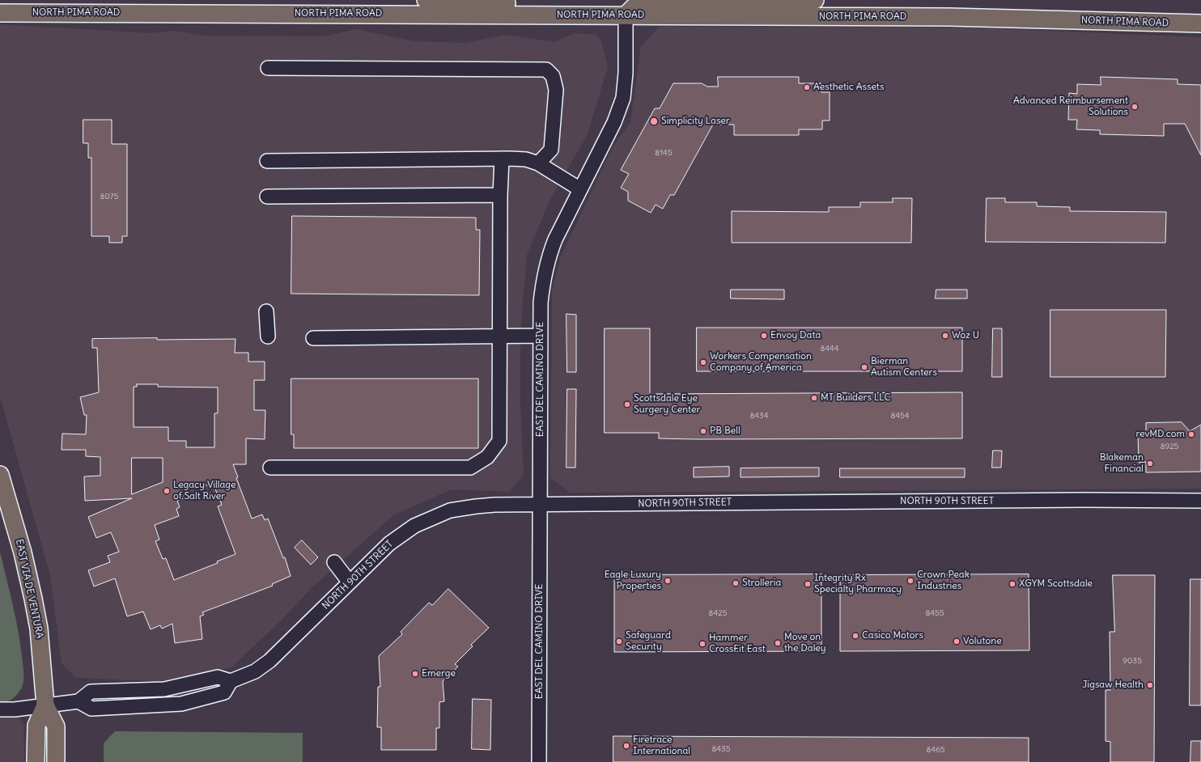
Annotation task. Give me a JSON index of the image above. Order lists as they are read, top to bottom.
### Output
{
  "streets": {
    "main road": ["NORTH PIMA ROAD", "EAST VIA DE VENTURA"],
    "street": ["EAST DEL CAMINO DRIVE", "NORTH 90TH STREET"]
  },
  "crossings": [
    ["NORTH PIMA ROAD", "EAST DEL CAMINO DRIVE"],
    ["EAST DEL CAMINO DRIVE", "NORTH 90TH STREET"],
    ["NORTH 90TH STREET", "EAST VIA DE VENTURA"]
  ],
  "places": [
    "Aesthetic Assets",
    "Advanced Reimbursement Solutions",
    "Simplicity Laser",
    "Envoy Data",
    "Woz U",
    "Workers Compensation Company of America",
    "Bierman Autism Centers",
    "MT Builders LLC",
    "Scottsdale Eye Surgery Center",
    "PB Bell",
    "revMD.com",
    "Blakeman Financial",
    "Legacy Village of Salt River",
    "Eagle Luxury Properties",
    "Crown Peak Industries",
    "Strolleria",
    "Integrity Rx Specialty Pharmacy",
    "XGYM Scottsdale",
    "Casico Motors",
    "Safeguard Security",
    "Volutone",
    "Move on the Daley",
    "Hammer CrossFit East",
    "Emerge",
    "Jigsaw Health",
    "Firetrace International"
  ],
  "house_numbers": [
    "8145",
    "8075",
    "8444",
    "8434",
    "8454",
    "8925",
    "8425",
    "8455",
    "9035",
    "8435",
    "8465"
  ]
}
